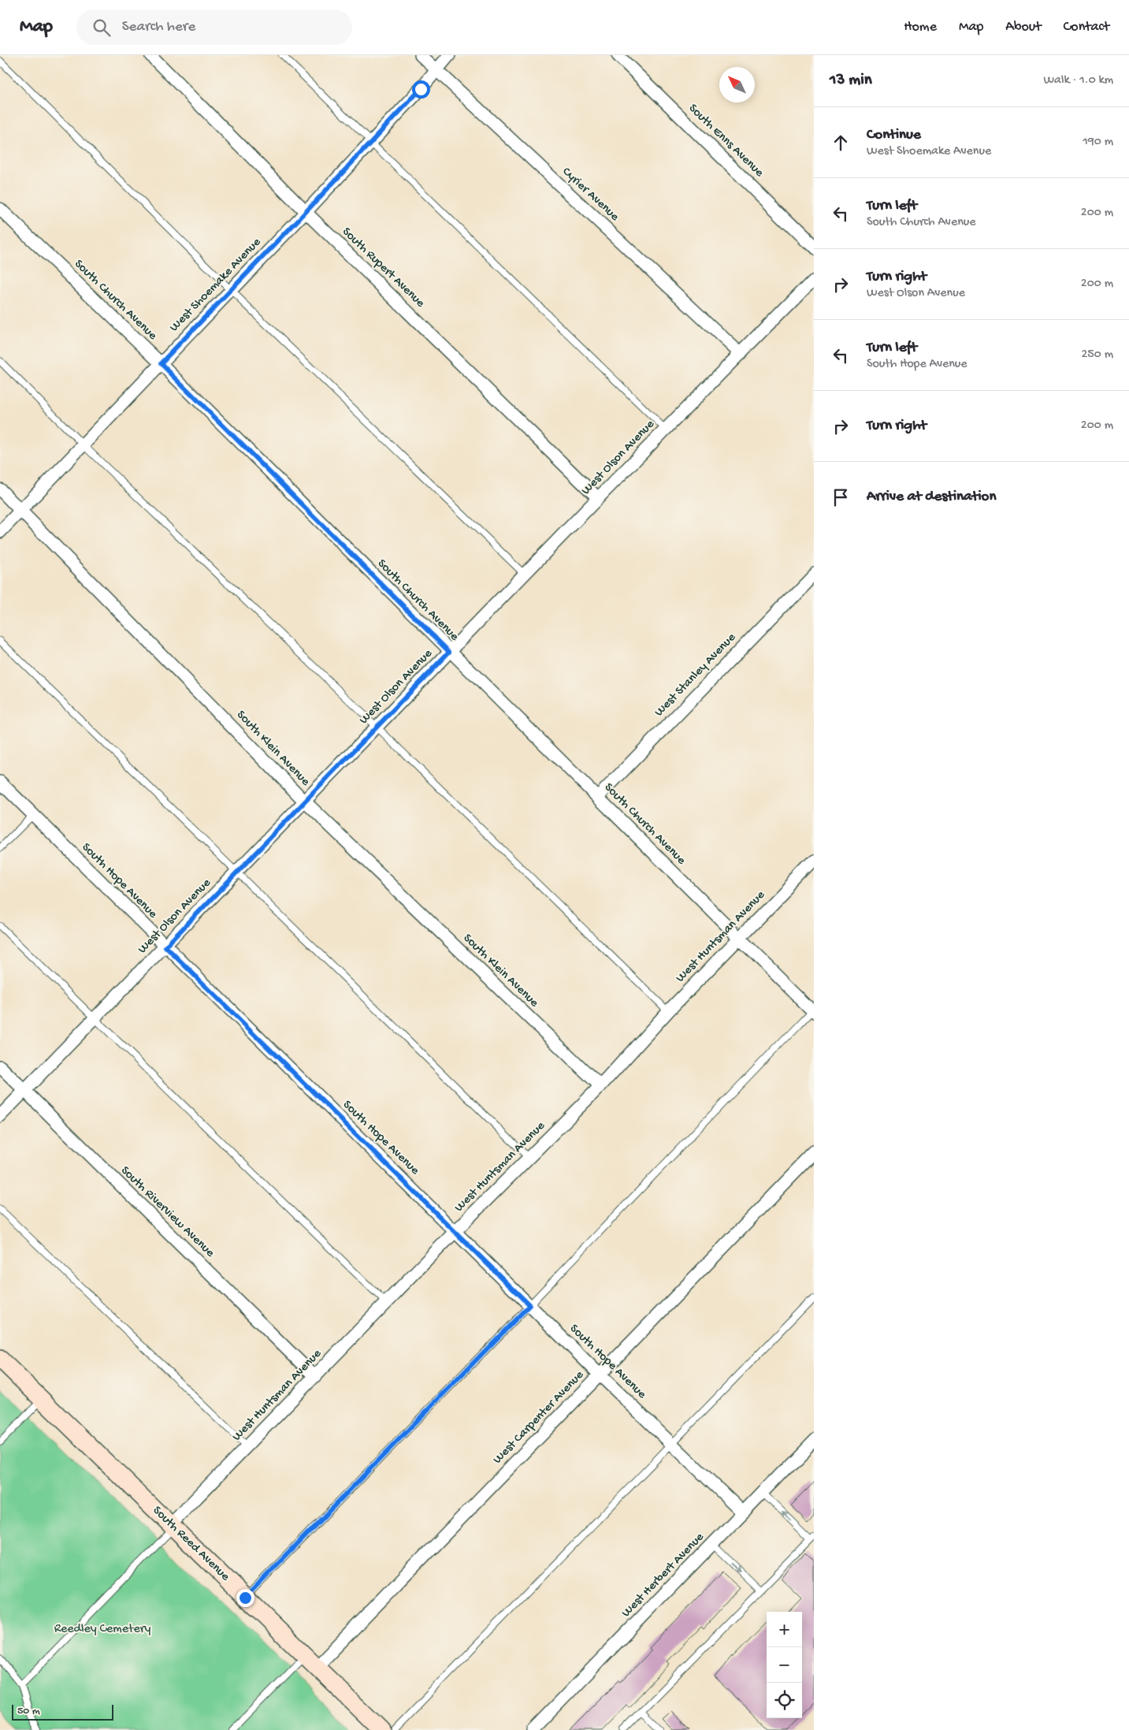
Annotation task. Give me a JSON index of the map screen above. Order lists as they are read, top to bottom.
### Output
{
  "streets": {
    "street": [
      "South Enns Avenue",
      "Cyrier Avenue",
      "South Rupert Avenue",
      "West Shoemake Avenue",
      "South Church Avenue",
      "West Olson Avenue",
      "West Stanley Avenue",
      "South Klein Avenue",
      "South Hope Avenue",
      "West Huntsman Avenue",
      "South Riverview Avenue",
      "West Carpenter Avenue",
      "South Reed Avenue",
      "West Herbert Avenue"
    ]
  },
  "crossings": [
    ["Cyrier Avenue", "West Shoemake Avenue"],
    ["Cyrier Avenue", "West Olson Avenue"],
    ["South Rupert Avenue", "West Shoemake Avenue"],
    ["South Rupert Avenue", "West Olson Avenue"],
    ["West Shoemake Avenue", "South Church Avenue"],
    ["West Shoemake Avenue", "South Klein Avenue"],
    ["South Church Avenue", "West Olson Avenue"],
    ["South Church Avenue", "West Stanley Avenue"],
    ["South Church Avenue", "West Huntsman Avenue"],
    ["West Olson Avenue", "South Klein Avenue"],
    ["West Olson Avenue", "South Hope Avenue"],
    ["West Olson Avenue", "South Riverview Avenue"],
    ["South Klein Avenue", "West Huntsman Avenue"],
    ["South Hope Avenue", "West Huntsman Avenue"],
    ["South Hope Avenue", "West Carpenter Avenue"],
    ["South Hope Avenue", "West Herbert Avenue"],
    ["West Huntsman Avenue", "South Riverview Avenue"],
    ["West Huntsman Avenue", "South Reed Avenue"],
    ["West Carpenter Avenue", "South Reed Avenue"]
  ],
  "parks": ["Reedley Cemetery"],
  "scale_bar": "50 m",
  "north": "top left",
  "page": {
    "header": "Map",
    "search": "Search here",
    "nav": [
      "Home",
      "Map",
      "About",
      "Contact"
    ],
    "heading": ["13 min", "Walk · 1.0 km"],
    "list": [
      ["Continue", "West Shoemake Avenue", "190 m"],
      ["Turn left", "South Church Avenue", "200 m"],
      ["Turn right", "West Olson Avenue", "200 m"],
      ["Turn left", "South Hope Avenue", "250 m"],
      ["Turn right", "200 m"],
      "Arrive at destination"
    ],
    "map_buttons": ["+", "−"],
    "scale": "50 m"
  }
}
